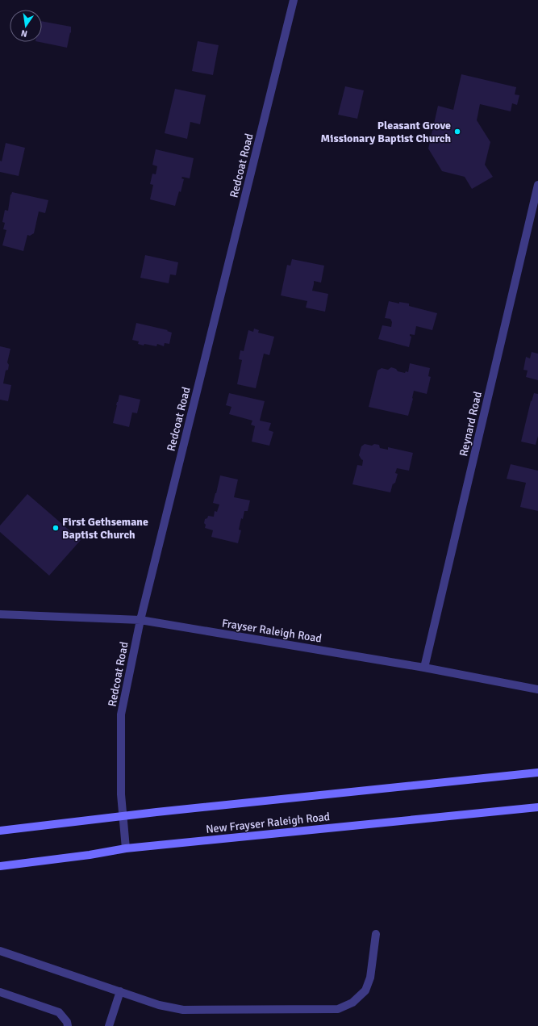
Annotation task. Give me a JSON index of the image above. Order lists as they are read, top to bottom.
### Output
{
  "streets": {
    "main road": ["New Frayser Raleigh Road"],
    "street": ["Redcoat Road", "Reynard Road", "Frayser Raleigh Road"]
  },
  "crossings": [
    ["Redcoat Road", "Frayser Raleigh Road"],
    ["Redcoat Road", "New Frayser Raleigh Road"],
    ["Reynard Road", "Frayser Raleigh Road"]
  ],
  "places": ["Pleasant Grove Missionary Baptist Church", "First Gethsemane Baptist Church"],
  "north": "bottom"
}
